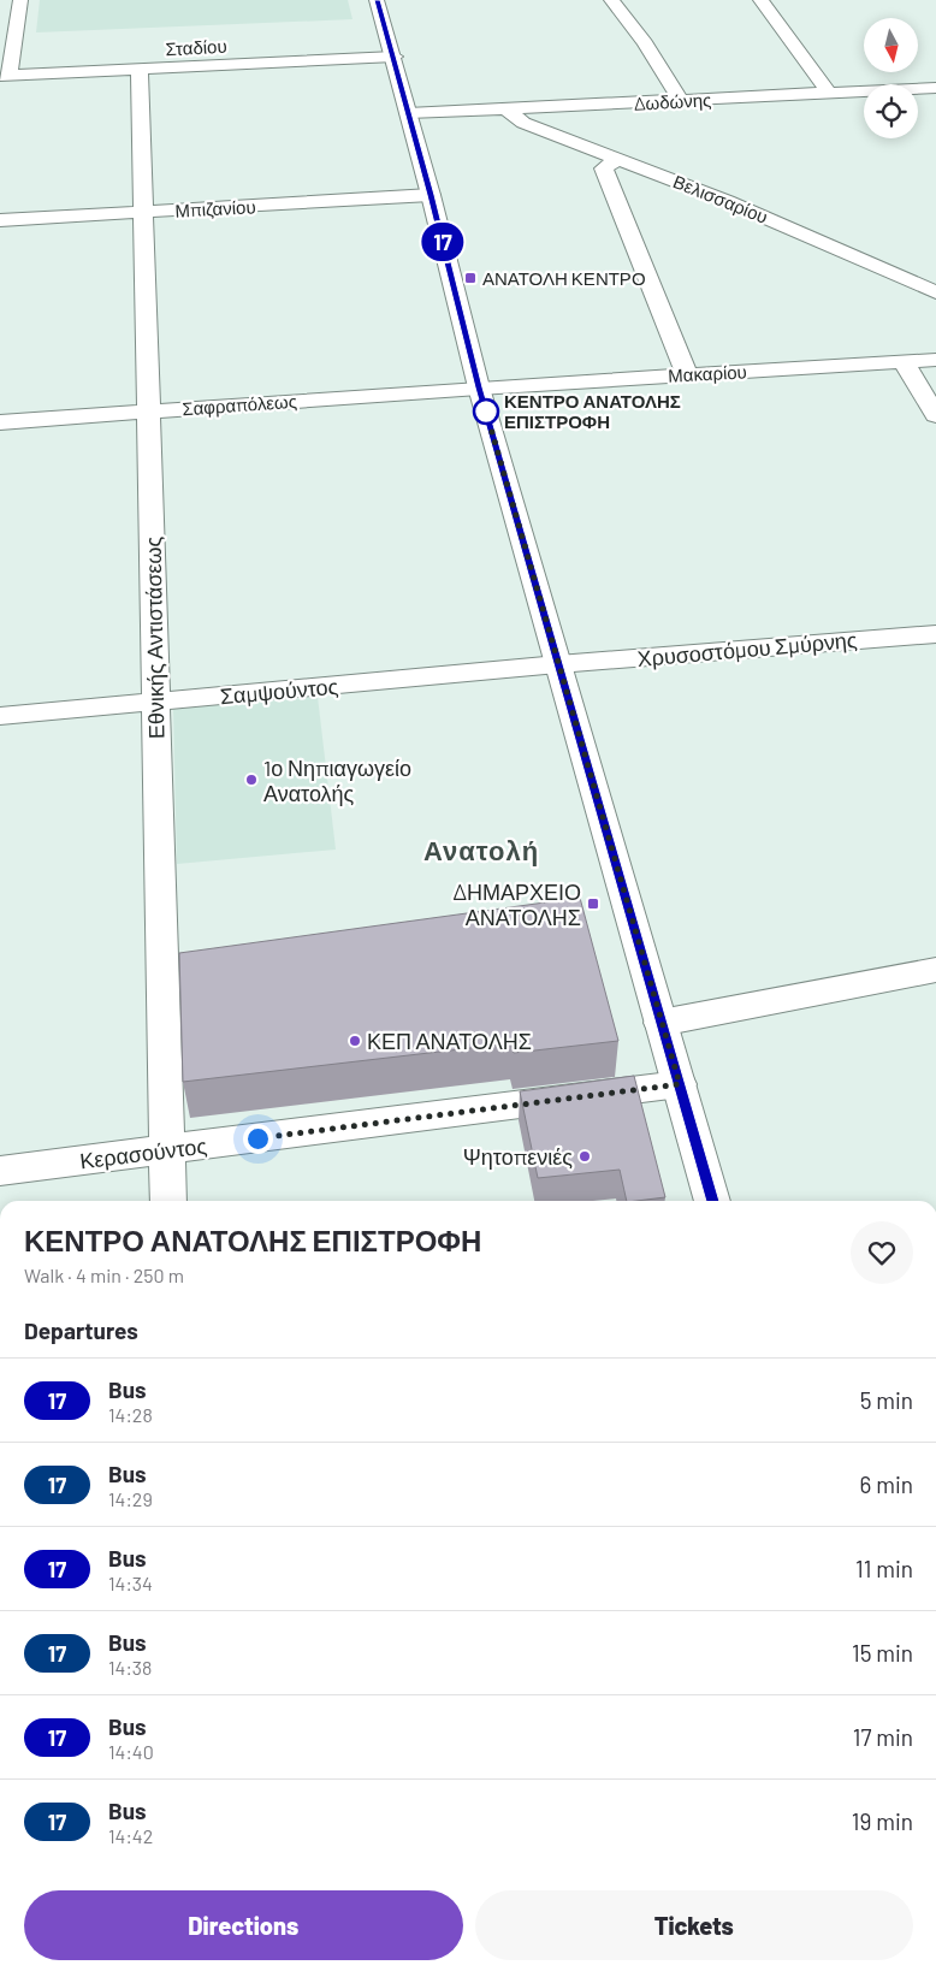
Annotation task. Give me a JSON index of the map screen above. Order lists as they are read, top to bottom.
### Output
{
  "streets": {
    "street": [
      "Σταδίου",
      "Δωδώνης",
      "Βελισσαρίου",
      "Μπιζανίου",
      "Μακαρίου",
      "Σαφραπόλεως",
      "Εθνικής Αντιστάσεως",
      "Χρυσοστόμου Σμύρνης",
      "Σαμψούντος",
      "Κερασούντος"
    ]
  },
  "crossings": [
    ["Σταδίου", "Εθνικής Αντιστάσεως"],
    ["Δωδώνης", "Βελισσαρίου"],
    ["Μπιζανίου", "Εθνικής Αντιστάσεως"],
    ["Μακαρίου", "Σαφραπόλεως"],
    ["Σαφραπόλεως", "Εθνικής Αντιστάσεως"],
    ["Εθνικής Αντιστάσεως", "Σαμψούντος"],
    ["Εθνικής Αντιστάσεως", "Κερασούντος"],
    ["Χρυσοστόμου Σμύρνης", "Σαμψούντος"]
  ],
  "districts": ["Ανατολή"],
  "places": {
    "transit": ["ΑΝΑΤΟΛΗ ΚΕΝΤΡΟ", "ΔΗΜΑΡΧΕΙΟ ΑΝΑΤΟΛΗΣ"],
    "other": [
      "ΚΕΝΤΡΟ ΑΝΑΤΟΛΗΣ ΕΠΙΣΤΡΟΦΗ",
      "1ο Νηπιαγωγείο Ανατολής",
      "ΚΕΠ ΑΝΑΤΟΛΗΣ",
      "Ψητοπενιές"
    ]
  },
  "lines": ["bus line 17"],
  "north": "bottom",
  "page": {
    "on_map": "17",
    "heading": [
      ["ΚΕΝΤΡΟ ΑΝΑΤΟΛΗΣ ΕΠΙΣΤΡΟΦΗ", "Walk · 4 min · 250 m"],
      "Departures"
    ],
    "list": [
      {
        "mark": "17",
        "name": "Bus",
        "note": "14:28",
        "value": "5 min"
      },
      {
        "mark": "17",
        "name": "Bus",
        "note": "14:29",
        "value": "6 min"
      },
      {
        "mark": "17",
        "name": "Bus",
        "note": "14:34",
        "value": "11 min"
      },
      {
        "mark": "17",
        "name": "Bus",
        "note": "14:38",
        "value": "15 min"
      },
      {
        "mark": "17",
        "name": "Bus",
        "note": "14:40",
        "value": "17 min"
      },
      {
        "mark": "17",
        "name": "Bus",
        "note": "14:42",
        "value": "19 min"
      }
    ],
    "buttons": ["Directions", "Tickets"]
  }
}
